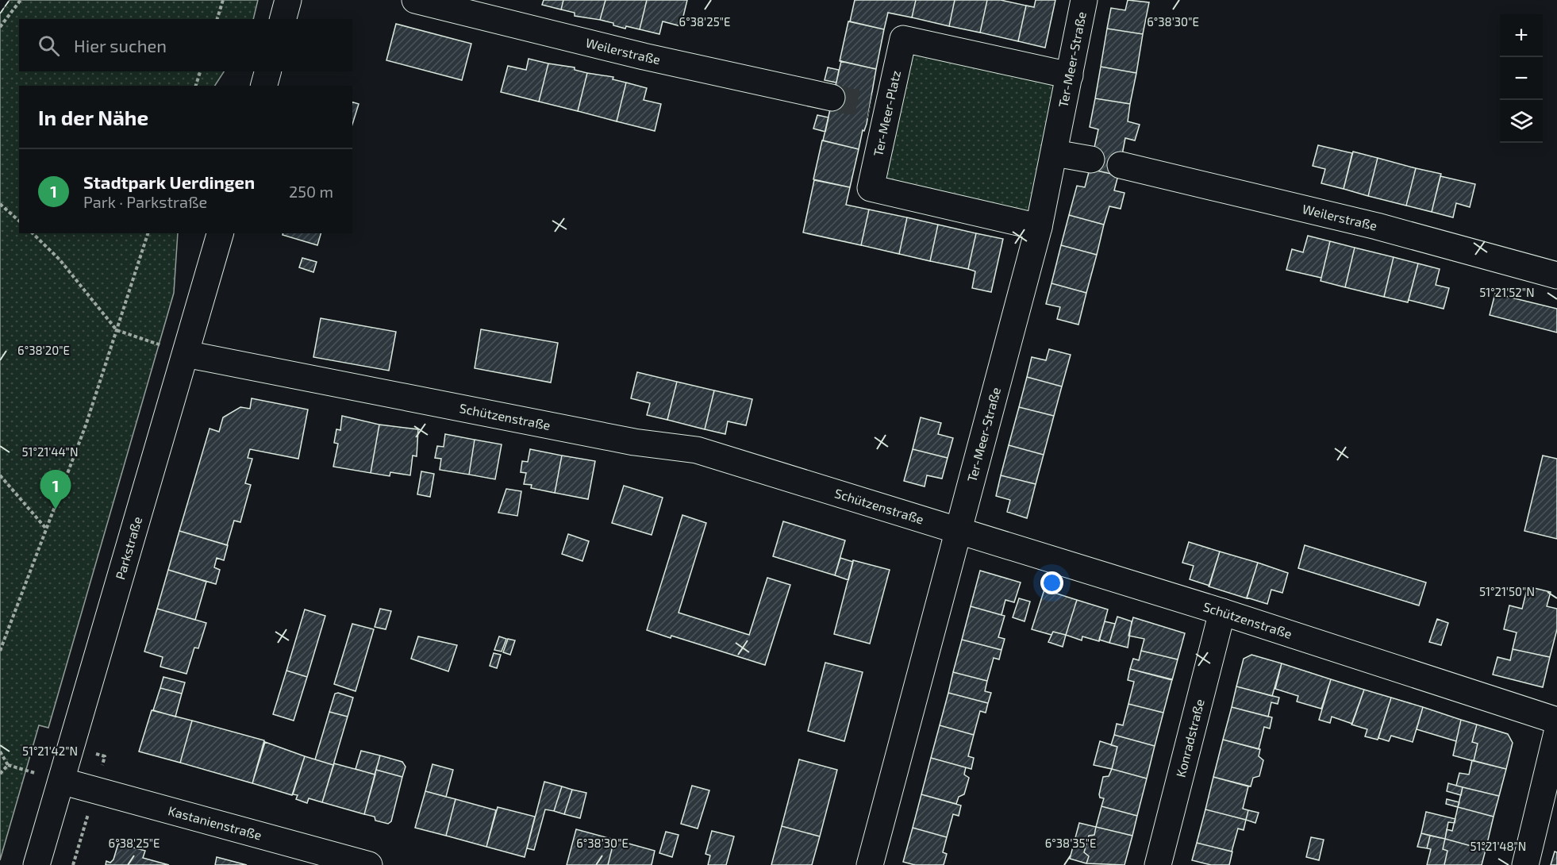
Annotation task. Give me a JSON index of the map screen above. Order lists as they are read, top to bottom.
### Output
{
  "streets": {
    "street": [
      "Weilerstraße",
      "Ter-Meer-Straße",
      "Ter-Meer-Platz",
      "Schützenstraße",
      "Parkstraße",
      "Konradstraße",
      "Kastanienstraße"
    ]
  },
  "crossings": [
    ["Ter-Meer-Straße", "Ter-Meer-Platz"],
    ["Ter-Meer-Straße", "Schützenstraße"],
    ["Schützenstraße", "Parkstraße"],
    ["Schützenstraße", "Konradstraße"],
    ["Parkstraße", "Kastanienstraße"]
  ],
  "page": {
    "map_buttons": ["+", "−"],
    "search": "Hier suchen",
    "heading": "In der Nähe",
    "list": [
      {
        "mark": "1",
        "name": "Stadtpark Uerdingen",
        "note": "Park · Parkstraße",
        "value": "250 m"
      }
    ],
    "pins": "1"
  },
  "coordinates": [
    "6°38'25\"E",
    "6°38'30\"E",
    "51°21'52\"N",
    "6°38'20\"E",
    "51°21'44\"N",
    "51°21'50\"N",
    "51°21'42\"N",
    "6°38'35\"E",
    "51°21'48\"N"
  ]
}
